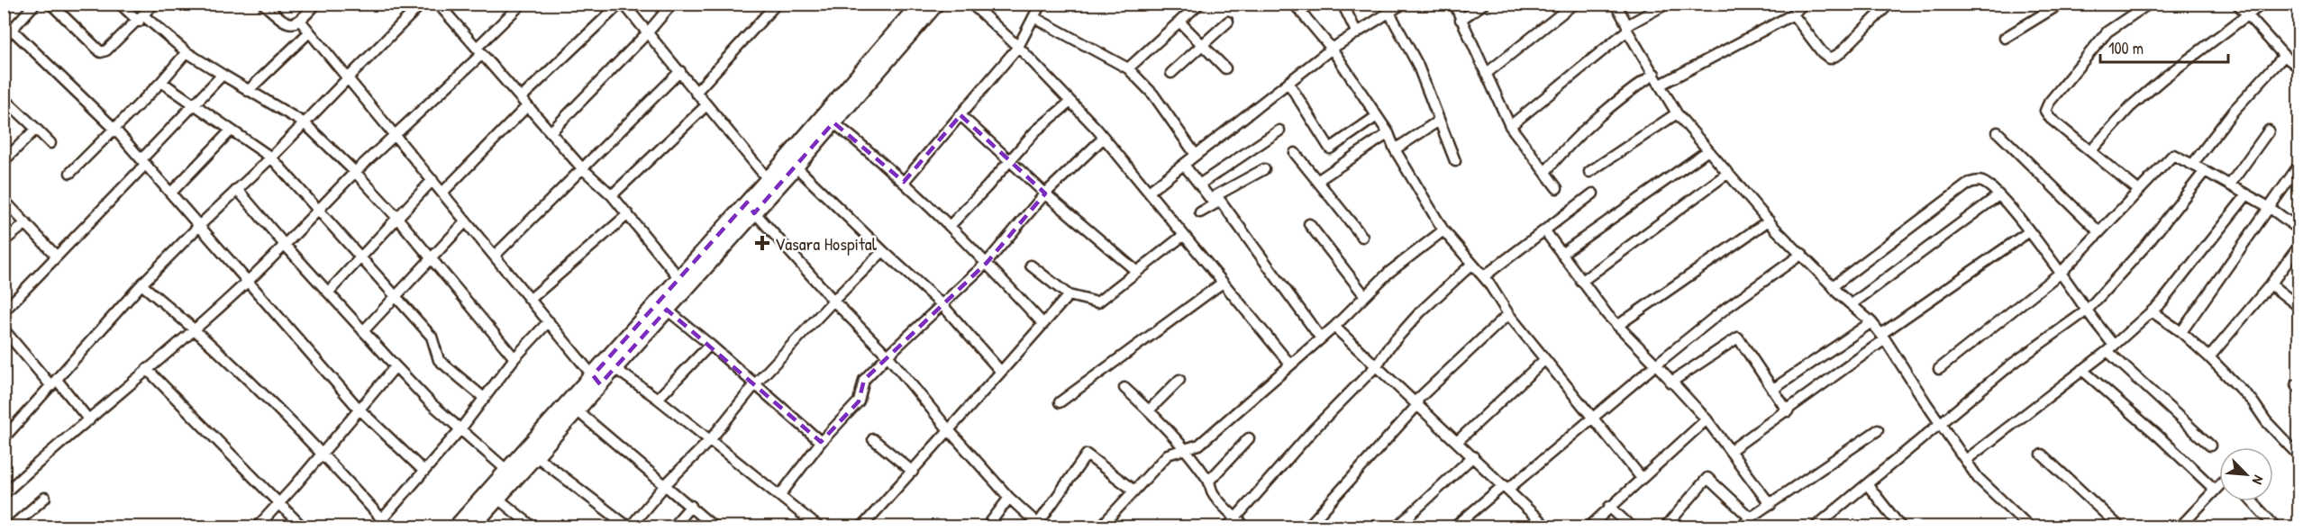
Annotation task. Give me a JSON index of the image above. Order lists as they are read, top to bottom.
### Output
{
  "places": {
    "health": ["Vasara Hospital"]
  },
  "scale_bar": "100 m",
  "north": "bottom right"
}
